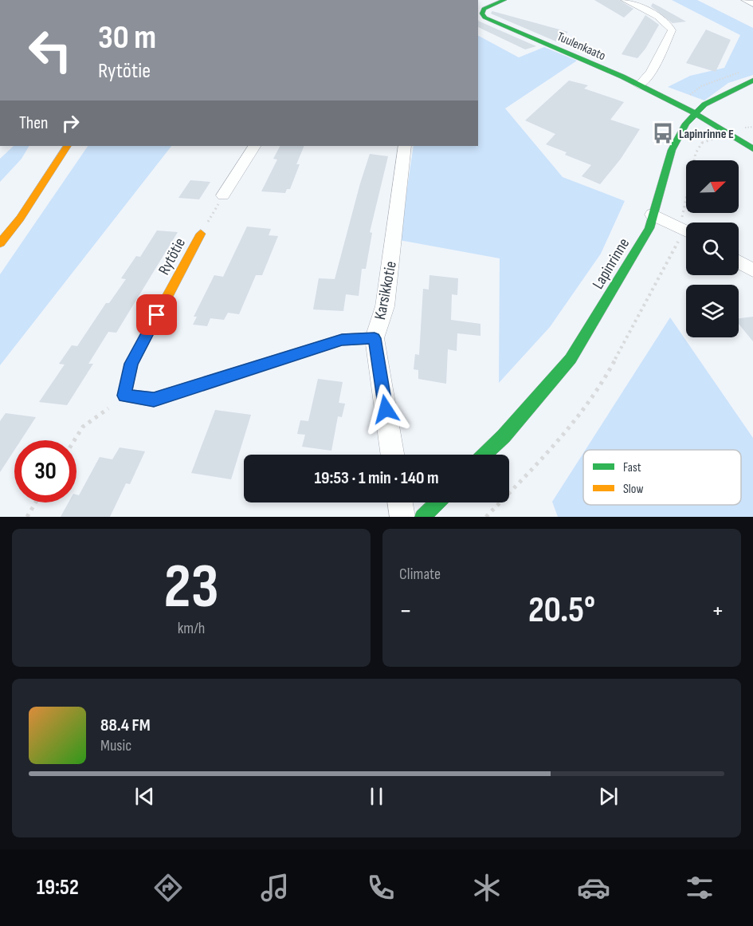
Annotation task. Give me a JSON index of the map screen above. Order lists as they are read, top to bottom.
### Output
{
  "streets": {
    "street": [
      "Tuulenkaato",
      "Rytötie",
      "Lapinrinne",
      "Karsikkotie"
    ]
  },
  "crossings": [
    ["Tuulenkaato", "Lapinrinne"]
  ],
  "places": {
    "bus stop": ["Lapinrinne E"]
  },
  "legend": ["Fast", "Slow"],
  "north": "top right",
  "page": {
    "turn": ["30 m", "Rytötie"],
    "then": "Then",
    "limit": "30",
    "trip": "19:53 · 1 min · 140 m",
    "tile": [
      ["23", "km/h"],
      "Climate"
    ],
    "heat": ["−", "20.5°", "+"],
    "song": ["88.4 FM", "Music"],
    "tabs": "19:52"
  }
}
